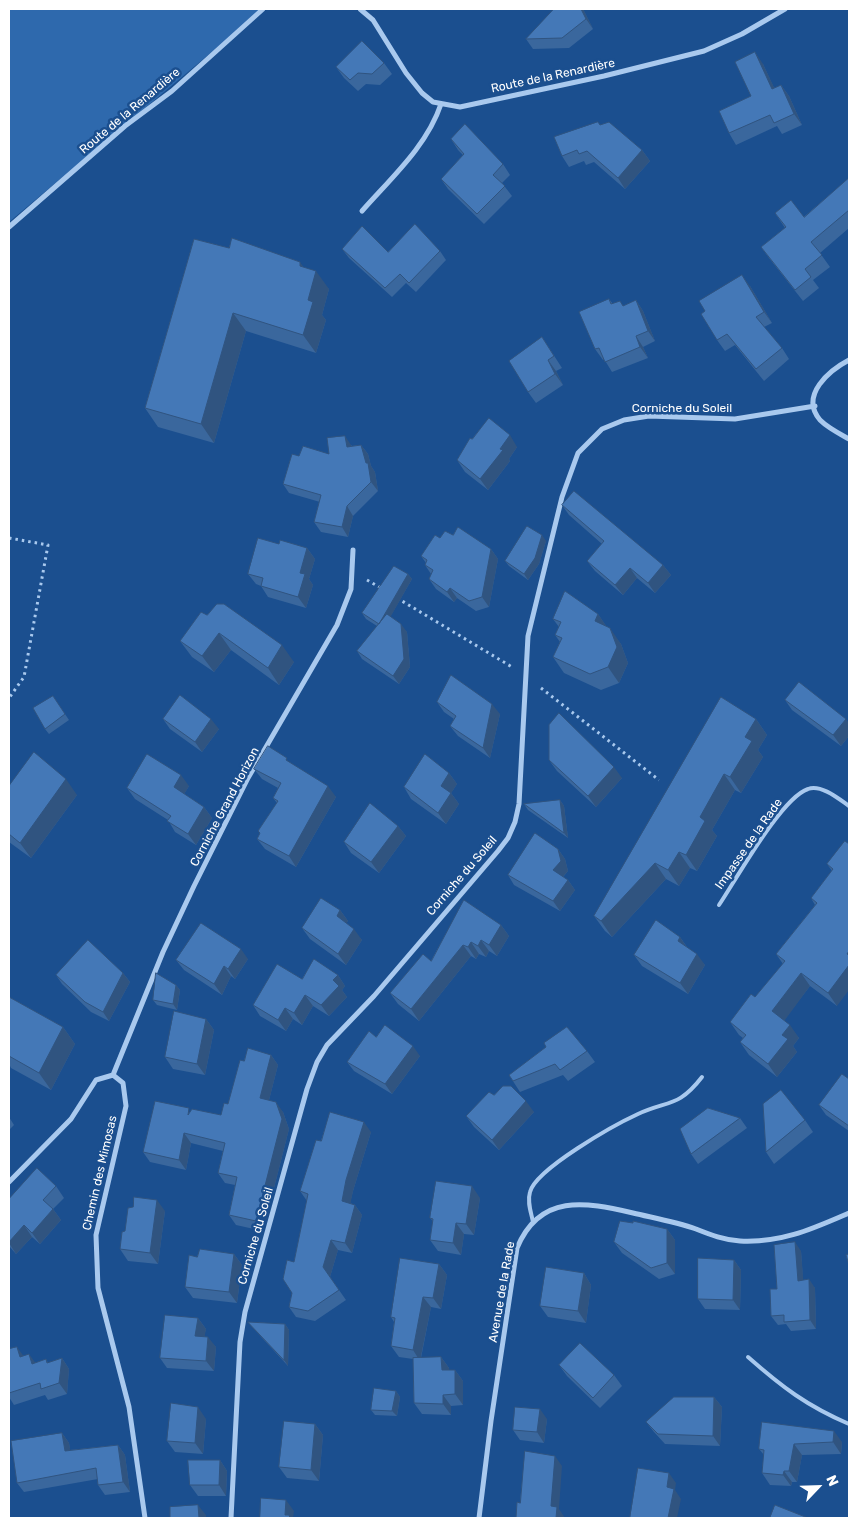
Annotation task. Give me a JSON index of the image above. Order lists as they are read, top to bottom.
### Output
{
  "streets": {
    "street": [
      "Route de la Renardière",
      "Corniche du Soleil",
      "Corniche Grand Horizon",
      "Chemin des Mimosas",
      "Avenue de la Rade"
    ],
    "lane": ["Impasse de la Rade"]
  },
  "crossings": [
    ["Corniche Grand Horizon", "Chemin des Mimosas"]
  ],
  "north": "top right"
}
